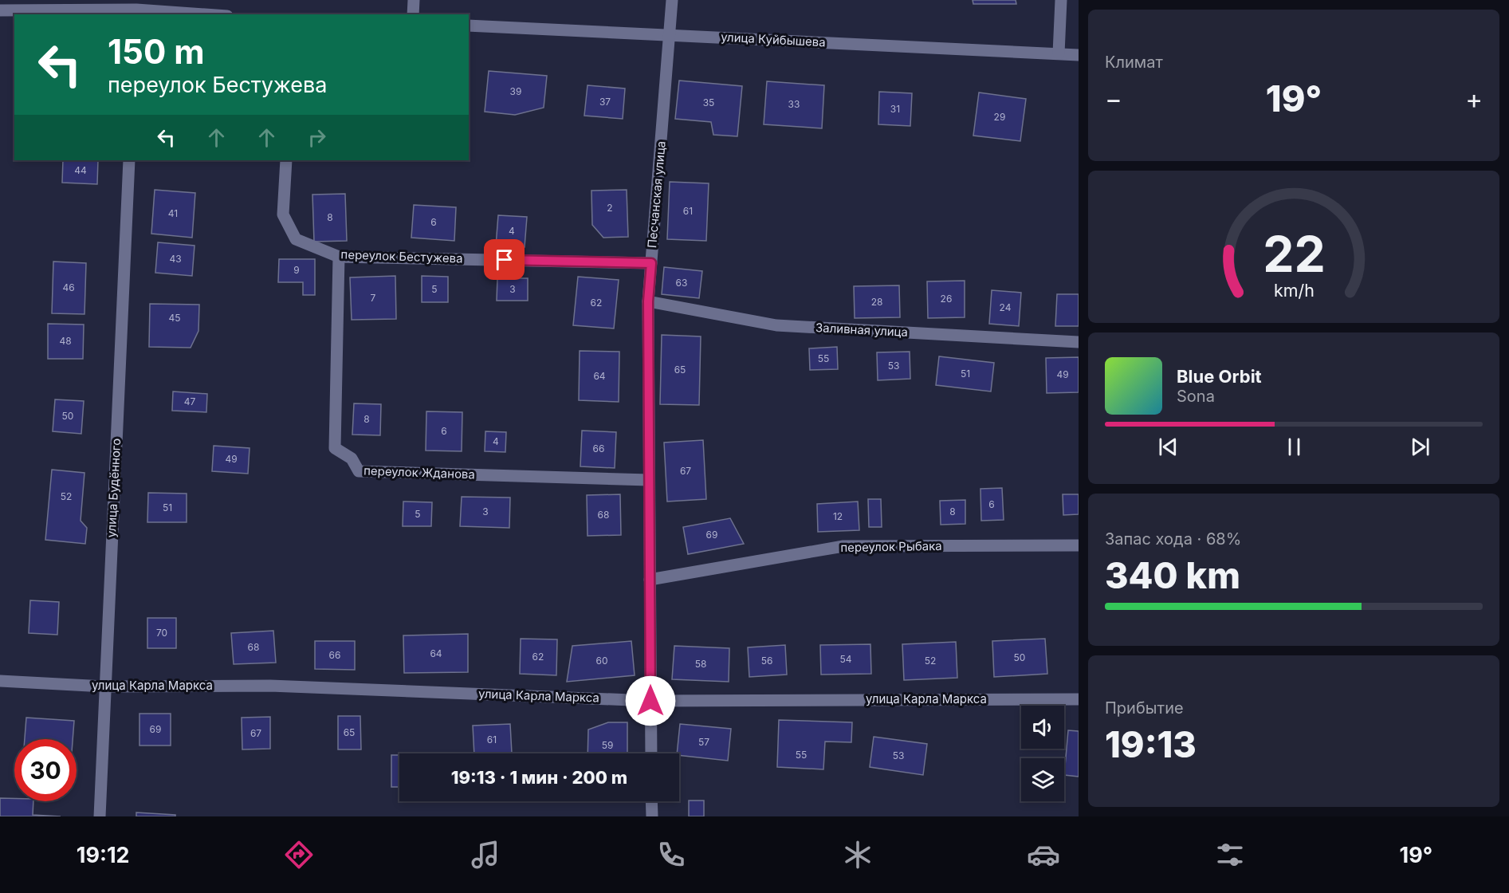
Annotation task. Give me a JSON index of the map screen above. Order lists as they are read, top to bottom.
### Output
{
  "streets": {
    "street": [
      "улица Куйбышева",
      "Песчанская улица",
      "переулок Бестужева",
      "Заливная улица",
      "переулок Жданова",
      "улица Будённого",
      "переулок Рыбака",
      "улица Карла Маркса"
    ]
  },
  "crossings": [
    ["улица Куйбышева", "Песчанская улица"],
    ["Песчанская улица", "переулок Бестужева"],
    ["Песчанская улица", "Заливная улица"],
    ["Песчанская улица", "переулок Жданова"],
    ["Песчанская улица", "переулок Рыбака"],
    ["Песчанская улица", "улица Карла Маркса"],
    ["переулок Бестужева", "переулок Жданова"],
    ["улица Будённого", "улица Карла Маркса"]
  ],
  "house_numbers": [
    "39",
    "37",
    "35",
    "33",
    "31",
    "29",
    "44",
    "2",
    "61",
    "41",
    "8",
    "6",
    "4",
    "43",
    "9",
    "63",
    "46",
    "5",
    "3",
    "7",
    "26",
    "28",
    "62",
    "24",
    "45",
    "48",
    "55",
    "53",
    "65",
    "51",
    "49",
    "64",
    "47",
    "50",
    "8",
    "6",
    "4",
    "66",
    "49",
    "67",
    "52",
    "6",
    "51",
    "3",
    "8",
    "5",
    "68",
    "12",
    "69",
    "70",
    "68",
    "64",
    "66",
    "62",
    "50",
    "54",
    "60",
    "56",
    "52",
    "58",
    "69",
    "65",
    "67",
    "61",
    "57",
    "59",
    "55",
    "53"
  ],
  "page": {
    "tile": [
      "Климат",
      ["Запас хода · 68%", "340 km"],
      ["Прибытие", "19:13"]
    ],
    "turn": ["150 m", "переулок Бестужева"],
    "heat": ["−", "19°", "+"],
    "song": ["Blue Orbit", "Sona"],
    "limit": "30",
    "trip": "19:13 · 1 мин · 200 m",
    "tabs": ["19:12", "19°"],
    "gauge": ["22", "km/h"]
  }
}
